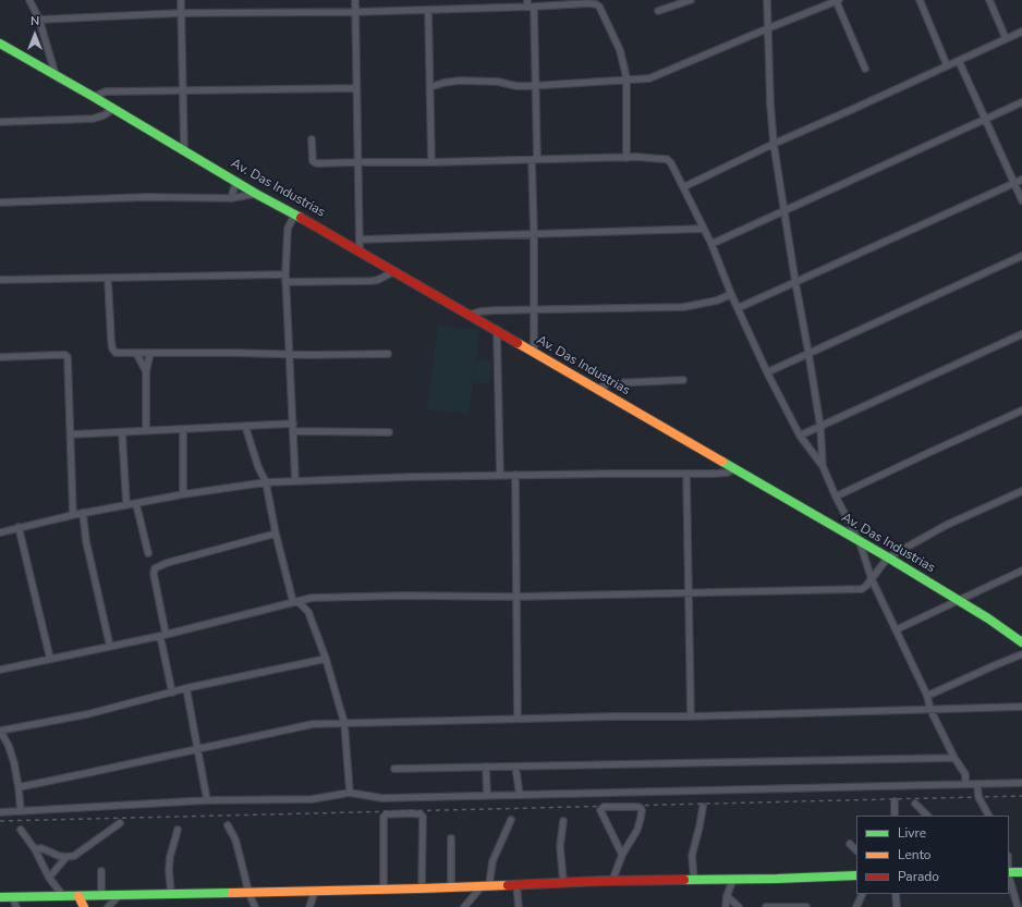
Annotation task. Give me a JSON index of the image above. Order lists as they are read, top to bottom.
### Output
{
  "streets": {
    "main road": ["Av. Das Industrias"]
  },
  "legend": ["Livre", "Lento", "Parado"],
  "north": "top"
}
